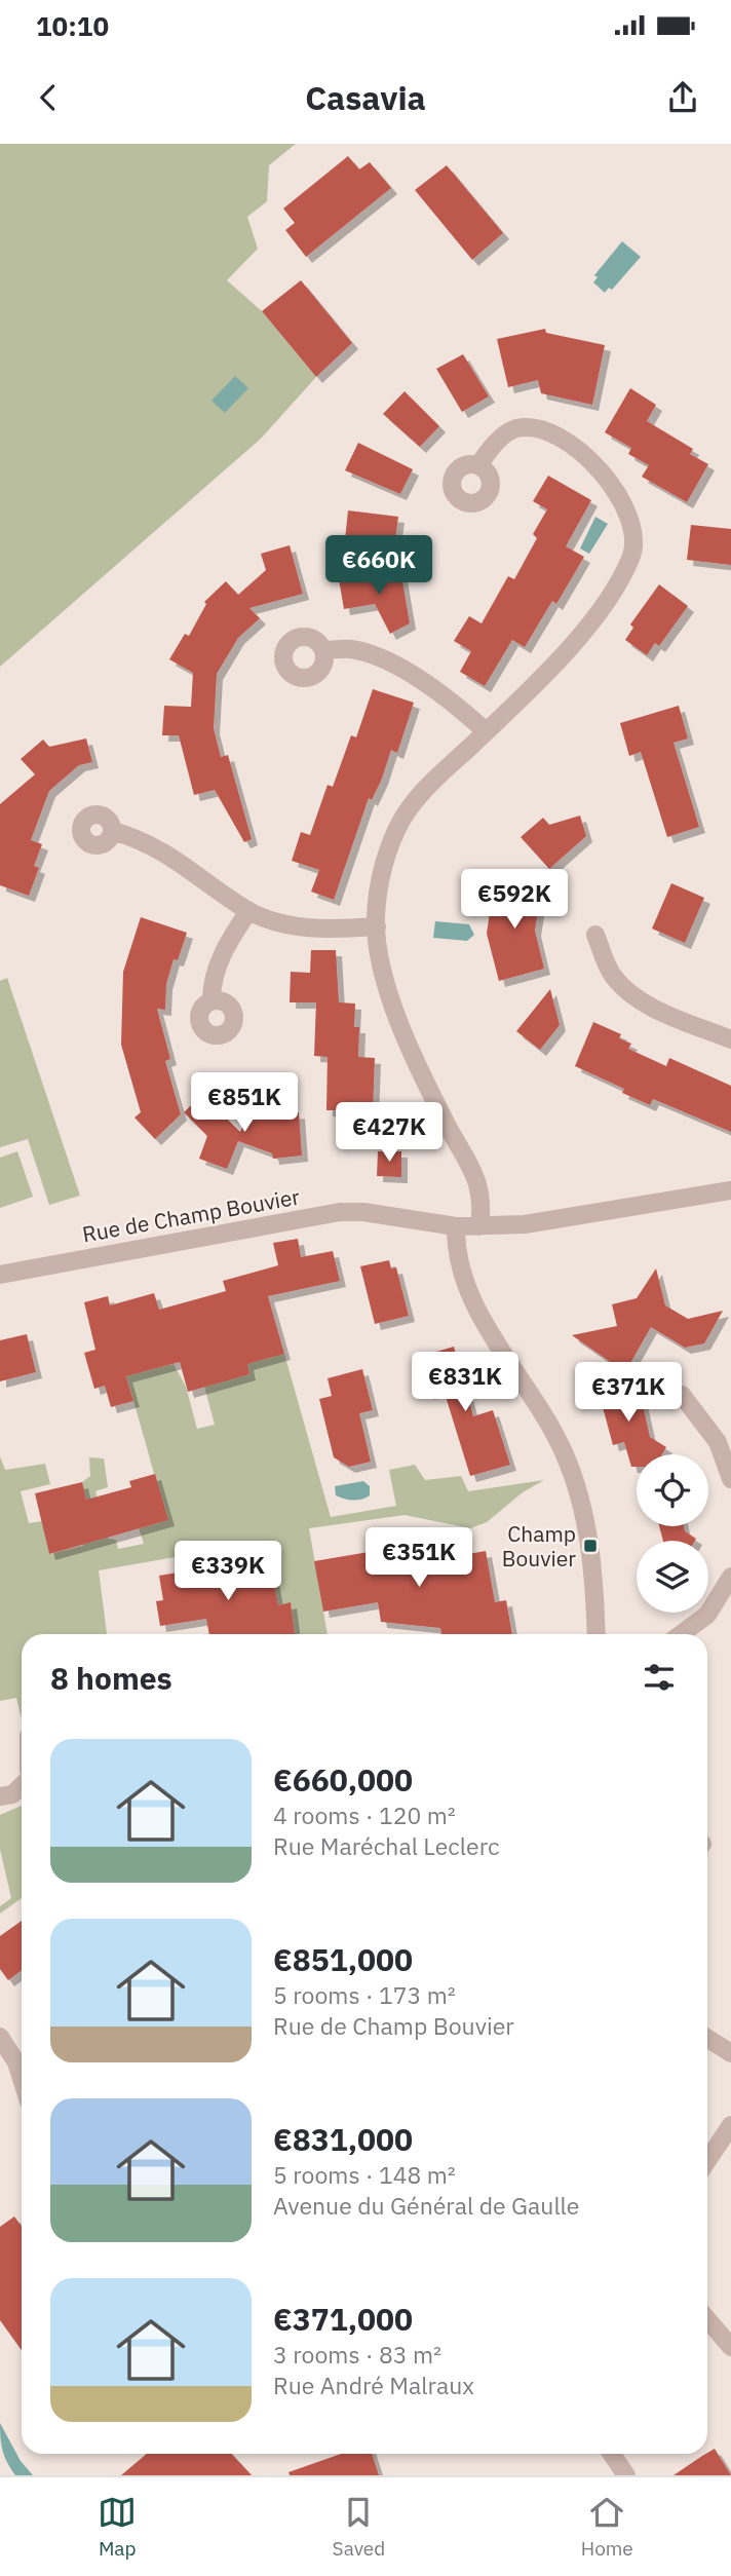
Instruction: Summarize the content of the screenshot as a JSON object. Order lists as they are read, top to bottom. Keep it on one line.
{"streets":{"street":["Rue de Champ Bouvier"]},"places":{"transit":["Champ Bouvier"]},"page":{"status":"10:10","header":"Casavia","price":["€660K","€592K","€851K","€427K","€831K","€371K","€351K","€339K"],"heading":"8 homes","list":[{"name":"€660,000","note":"4 rooms · 120 m² · Rue Maréchal Leclerc"},{"name":"€851,000","note":"5 rooms · 173 m² · Rue de Champ Bouvier"},{"name":"€831,000","note":"5 rooms · 148 m² · Avenue du Général de Gaulle"},{"name":"€371,000","note":"3 rooms · 83 m² · Rue André Malraux"}],"tabs":["Map","Saved","Home"]}}
